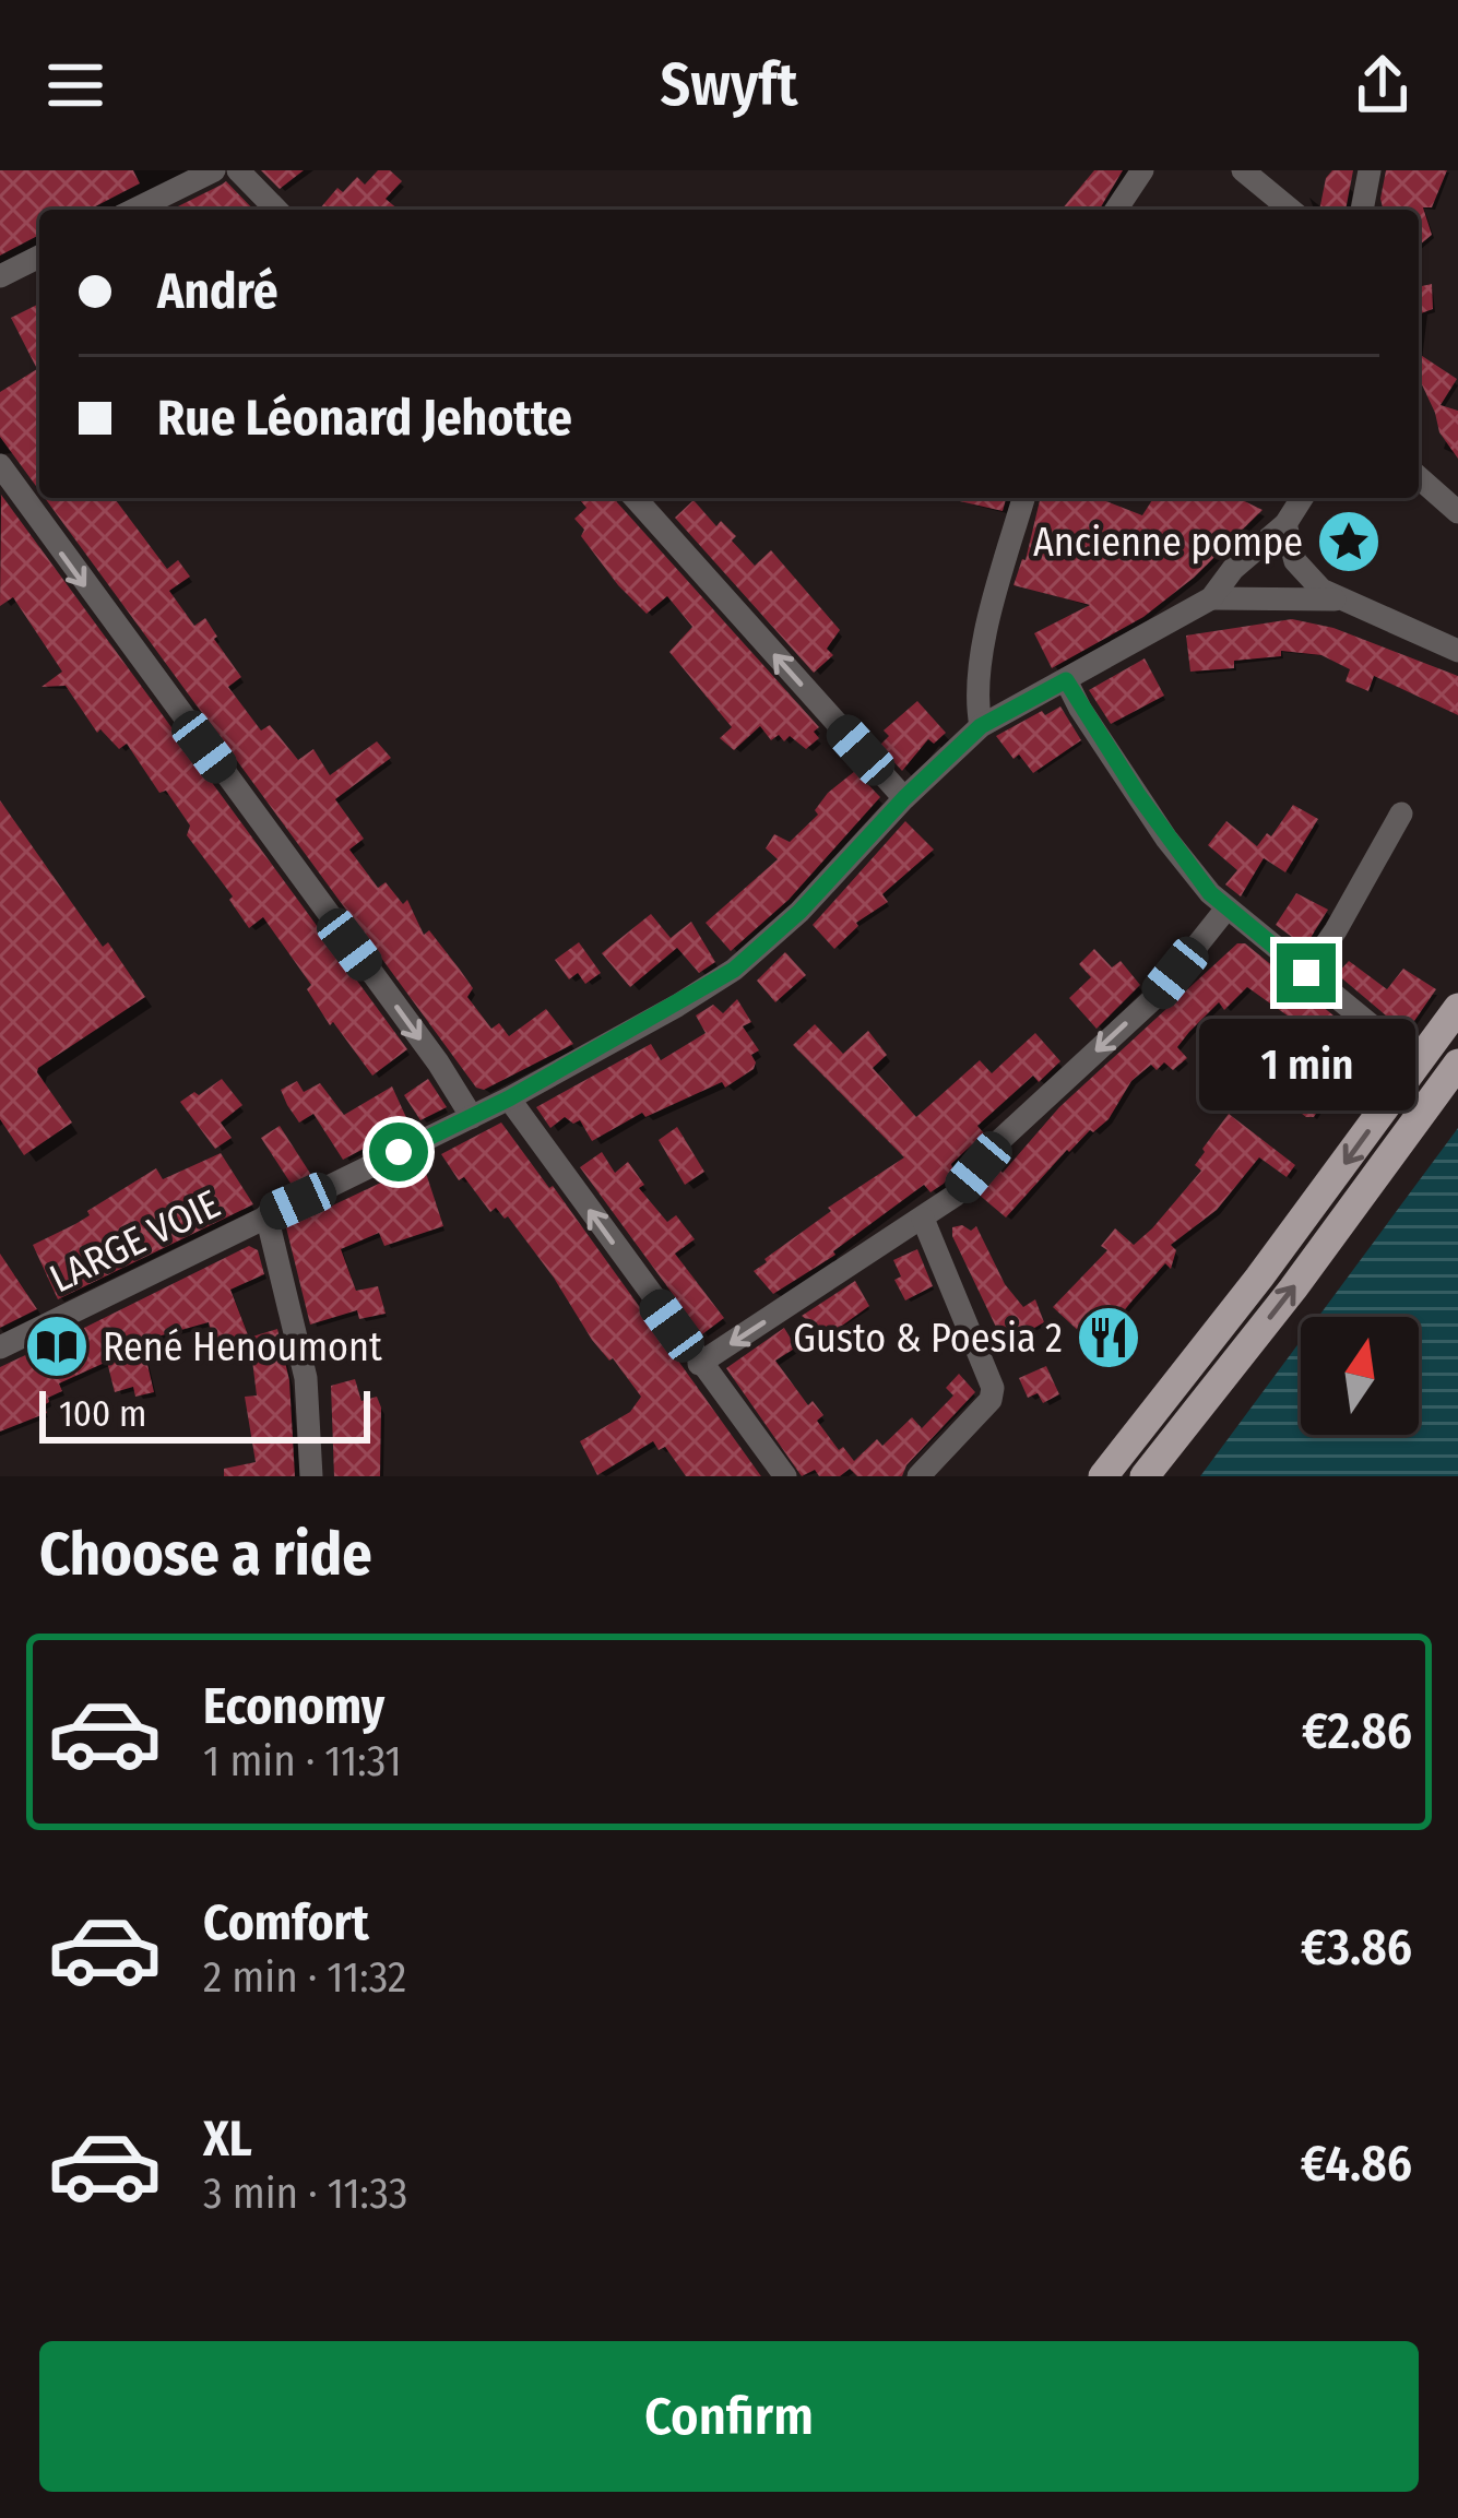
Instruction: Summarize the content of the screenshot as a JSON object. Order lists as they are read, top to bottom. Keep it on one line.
{"streets":{"street":["LARGE VOIE"]},"places":{"place":["Ancienne pompe"],"restaurant":["Gusto & Poesia 2"],"library":["René Henoumont"]},"scale_bar":"100 m","north":"top","page":{"header":"Swyft","banner":["André","Rue Léonard Jehotte"],"bubble":"1 min","scale":"100 m","heading":"Choose a ride","list":[{"name":"Economy","note":"1 min · 11:31","value":"€2.86"},{"name":"Comfort","note":"2 min · 11:32","value":"€3.86"},{"name":"XL","note":"3 min · 11:33","value":"€4.86"}],"buttons":"Confirm"}}
